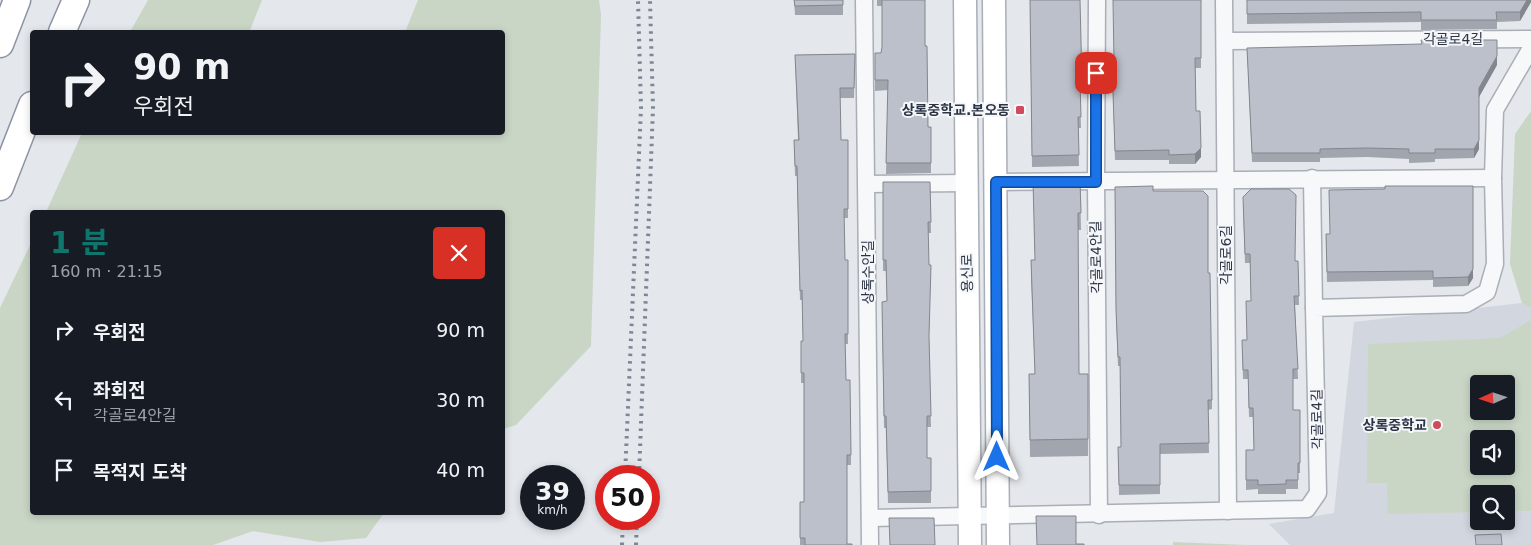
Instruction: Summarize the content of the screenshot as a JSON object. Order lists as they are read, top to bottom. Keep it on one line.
{"streets":{"main road":["용신로"],"street":["각골로4길","각골로6길","각골로4안길","상록수안길"]},"crossings":[["각골로4길","각골로6길"],["각골로4길","각골로4안길"],["각골로4길","상록수안길"],["각골로4길","용신로"]],"places":{"transit":["상록중학교.본오동"],"other":["상록중학교"]},"north":"left","page":{"turn":["90 m","우회전"],"heading":["1 분","160 m · 21:15"],"list":[{"name":"우회전","value":"90 m"},{"name":"좌회전","note":"각골로4안길","value":"30 m"},{"name":"목적지 도착","value":"40 m"}],"speed":"39 km/h","limit":"50"}}
